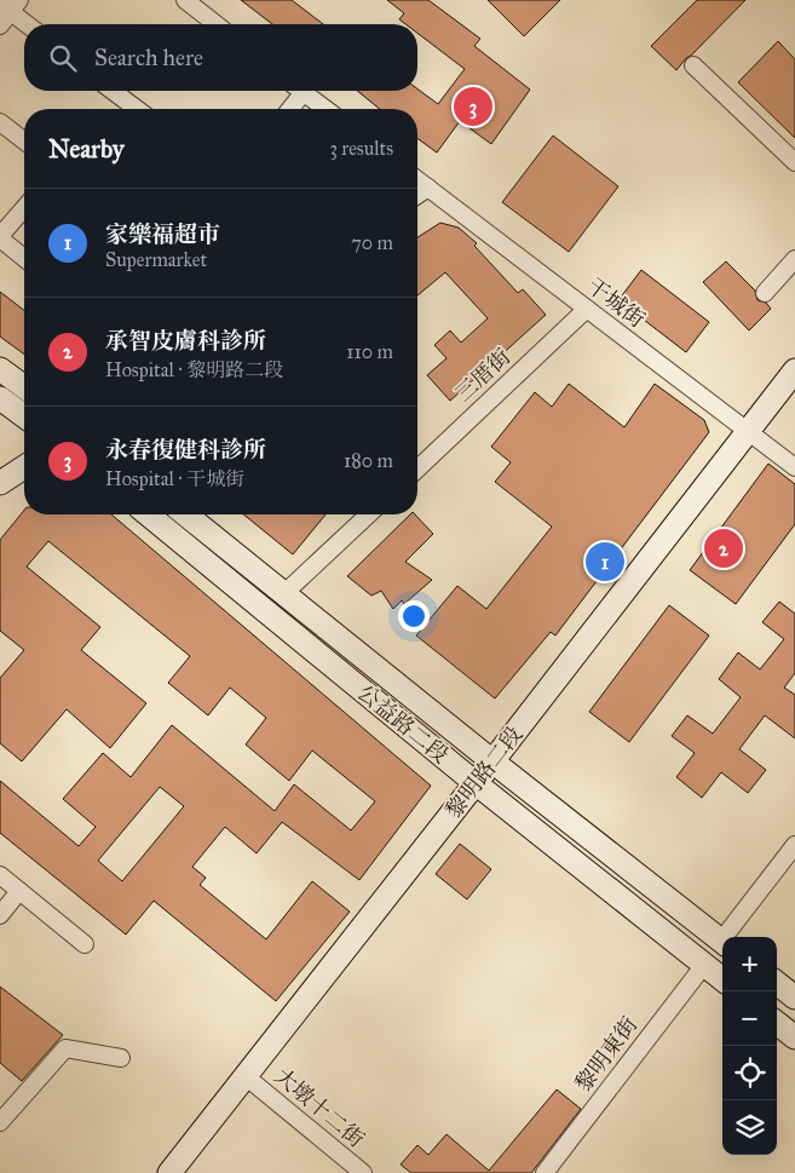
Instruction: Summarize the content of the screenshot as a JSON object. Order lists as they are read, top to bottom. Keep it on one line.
{"streets":{"main road":["公益路二段","黎明路二段"],"street":["干城街","三厝街","黎明東街","大墩十二街"]},"crossings":[["干城街","三厝街"],["干城街","黎明路二段"],["公益路二段","黎明路二段"],["公益路二段","黎明東街"],["黎明路二段","大墩十二街"]],"page":{"search":"Search here","pins":["3","2","1"],"heading":["Nearby","3 results"],"list":[{"mark":"1","name":"家樂福超市","note":"Supermarket","value":"70 m"},{"mark":"2","name":"承智皮膚科診所","note":"Hospital · 黎明路二段","value":"110 m"},{"mark":"3","name":"永春復健科診所","note":"Hospital · 干城街","value":"180 m"}],"map_buttons":["+","−"]}}
